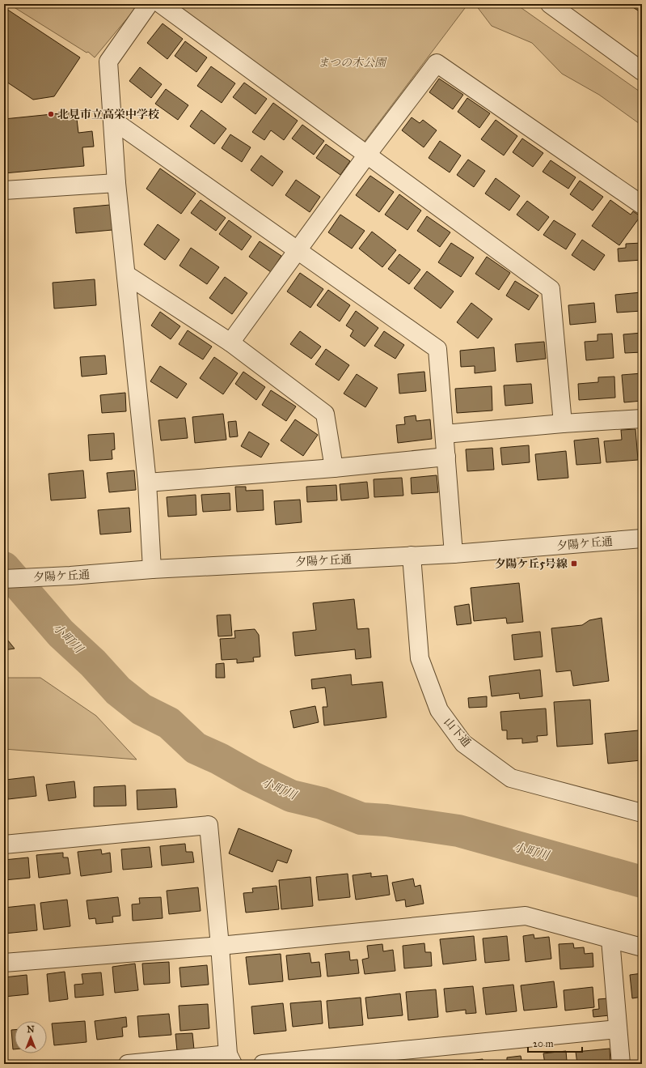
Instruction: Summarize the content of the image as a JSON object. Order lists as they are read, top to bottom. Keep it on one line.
{"streets":{"street":["夕陽ケ丘通","山下通"]},"crossings":[["夕陽ケ丘通","山下通"]],"water":["小町川"],"parks":["まつの木公園"],"places":{"other":["北見市立高栄中学校"],"transit":["夕陽ケ丘5号線"]},"scale_bar":"20 m","north":"top"}
